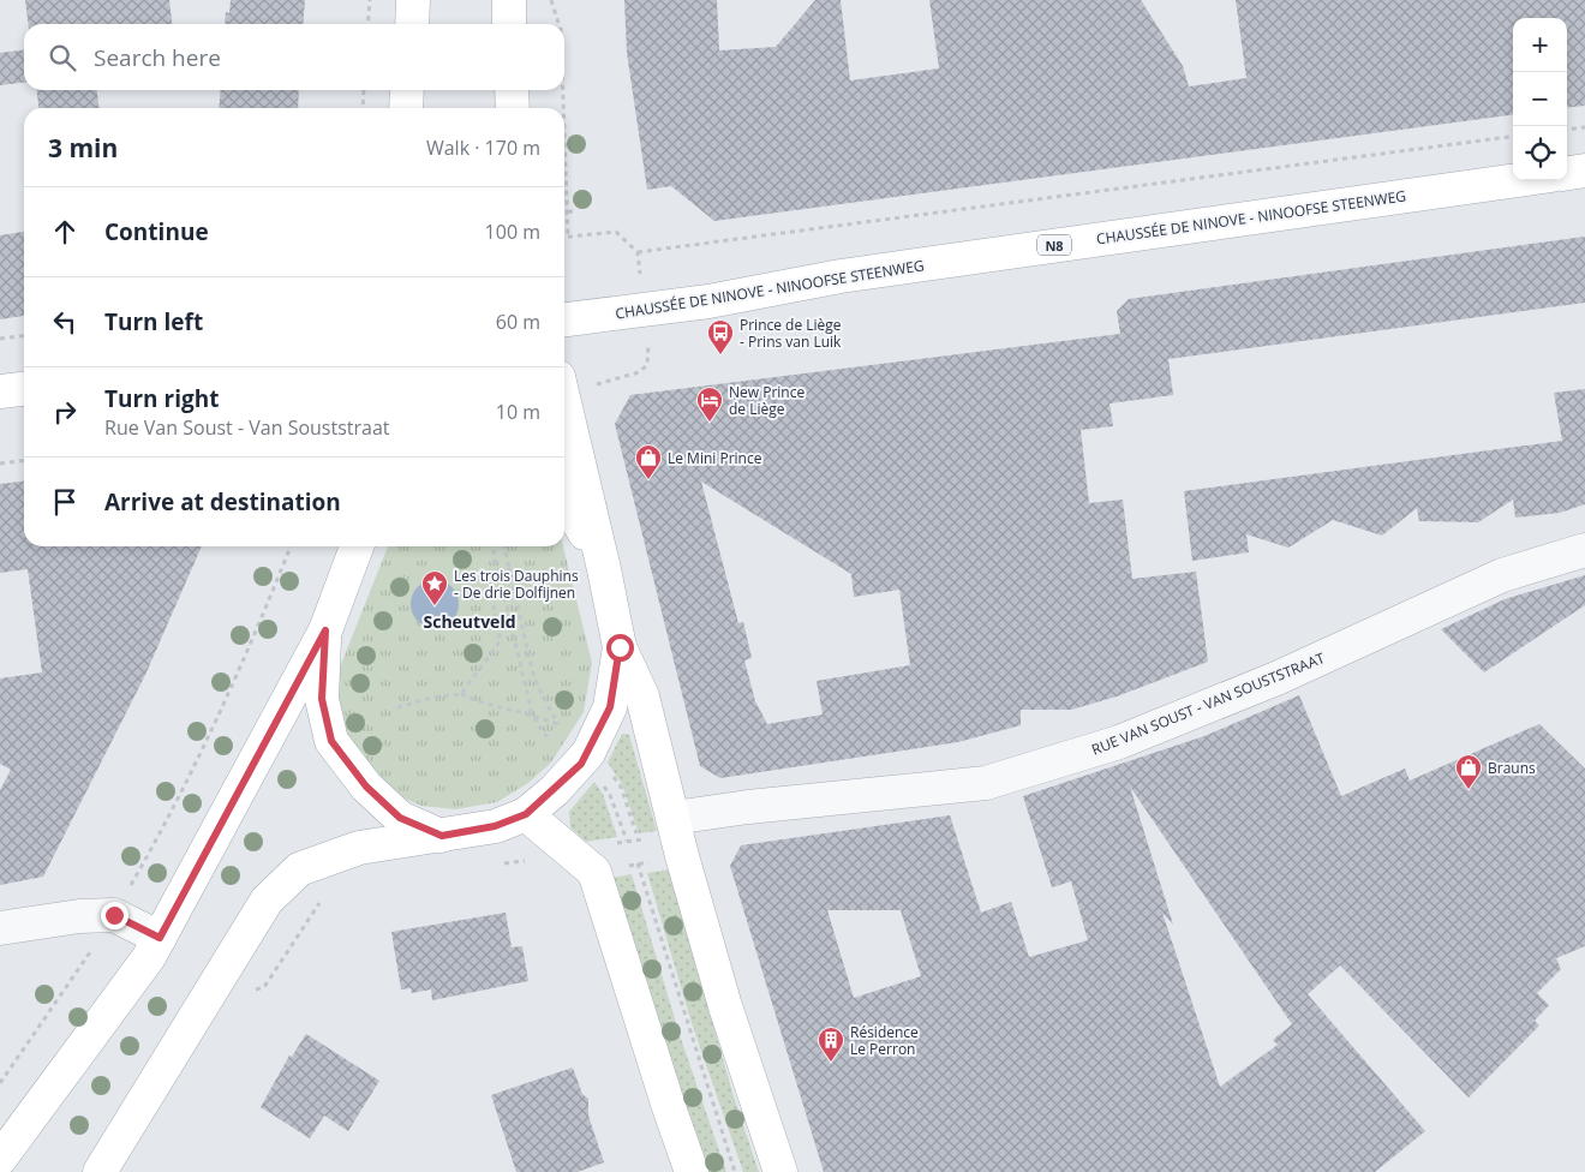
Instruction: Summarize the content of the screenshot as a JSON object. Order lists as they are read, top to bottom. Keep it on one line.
{"streets":{"main road":["CHAUSSÉE DE NINOVE - NINOOFSE STEENWEG","N8"],"street":["RUE VAN SOUST - VAN SOUSTSTRAAT"]},"districts":["Scheutveld"],"places":{"bus stop":["Prince de Liège - Prins van Luik"],"hotel":["New Prince de Liège"],"shop":["Le Mini Prince","Brauns"],"place":["Les trois Dauphins - De drie Dolfijnen"],"building":["Résidence Le Perron"]},"page":{"map_buttons":["+","−"],"search":"Search here","heading":["3 min","Walk · 170 m"],"list":[["Continue","100 m"],["Turn left","60 m"],["Turn right","Rue Van Soust - Van Souststraat","10 m"],"Arrive at destination"]}}
